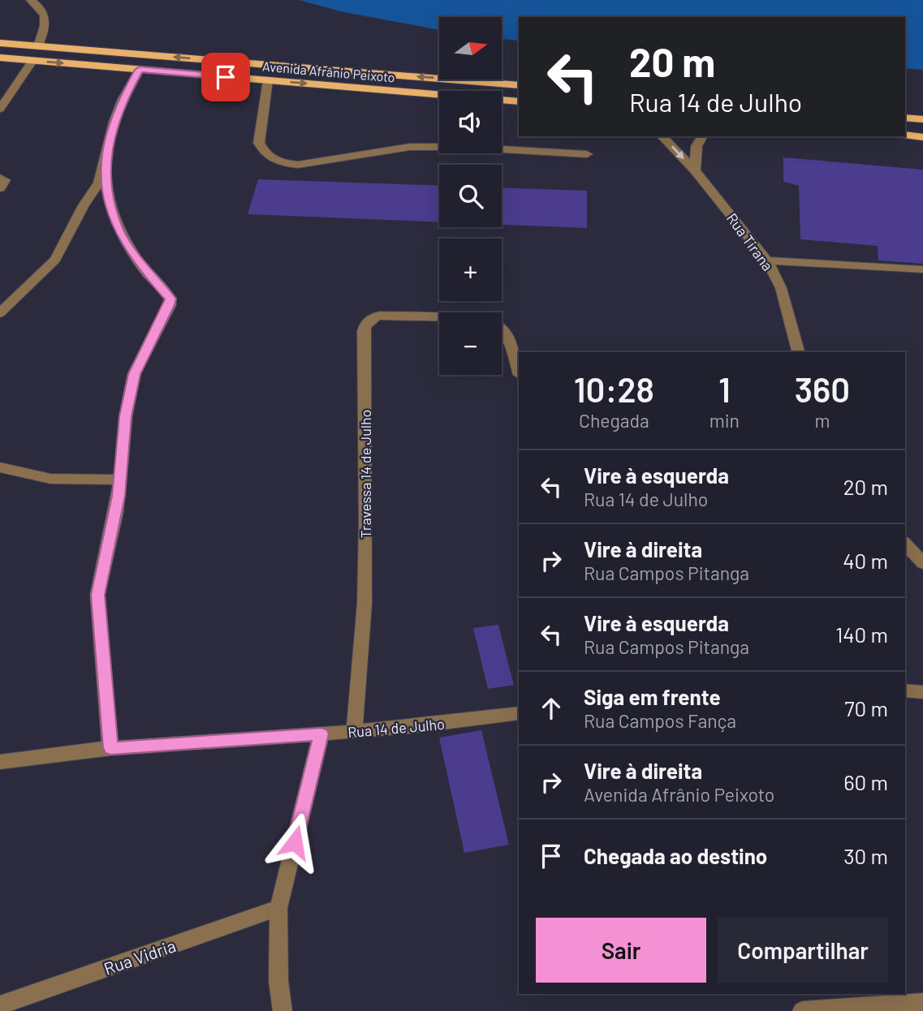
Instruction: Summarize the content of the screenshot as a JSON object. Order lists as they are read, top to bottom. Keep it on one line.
{"streets":{"main road":["Avenida Afrânio Peixoto"],"street":["Rua Tirana","Travessa 14 de Julho","Rua 14 de Julho","Rua Vidria"]},"crossings":[["Travessa 14 de Julho","Rua 14 de Julho"]],"north":"right","page":{"map_buttons":["+","−"],"turn":["20 m","Rua 14 de Julho"],"eta":["10:28","Chegada","1","min","360","m"],"list":[{"name":"Vire à esquerda","note":"Rua 14 de Julho","value":"20 m"},{"name":"Vire à direita","note":"Rua Campos Pitanga","value":"40 m"},{"name":"Vire à esquerda","note":"Rua Campos Pitanga","value":"140 m"},{"name":"Siga em frente","note":"Rua Campos Fança","value":"70 m"},{"name":"Vire à direita","note":"Avenida Afrânio Peixoto","value":"60 m"},{"name":"Chegada ao destino","value":"30 m"}],"buttons":["Sair","Compartilhar"]}}
